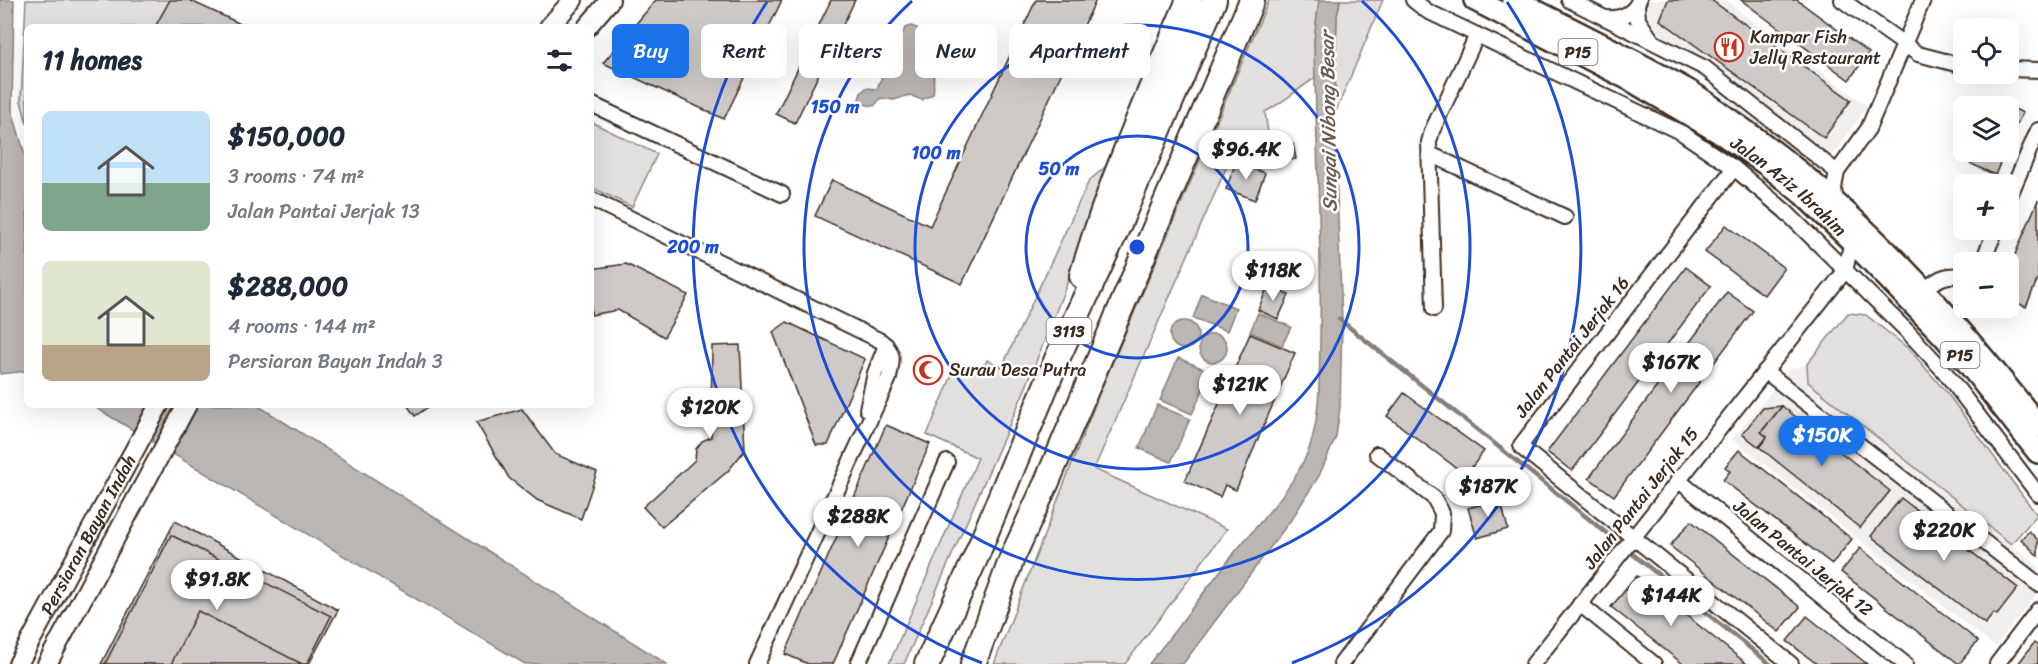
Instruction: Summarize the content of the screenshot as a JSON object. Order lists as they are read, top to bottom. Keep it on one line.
{"streets":{"highway":["3113"],"main road":["P15","Jalan Aziz Ibrahim"],"street":["Jalan Pantai Jerjak 16","Jalan Pantai Jerjak 15","Persiaran Bayan Indah","Jalan Pantai Jerjak 12"]},"crossings":[["Jalan Aziz Ibrahim","Jalan Pantai Jerjak 15"],["Jalan Pantai Jerjak 16","Jalan Pantai Jerjak 15"],["Jalan Pantai Jerjak 15","Jalan Pantai Jerjak 12"]],"water":["Sungai Nibong Besar"],"places":{"restaurant":["Kampar Fish Jelly Restaurant"],"mosque":["Surau Desa Putra"]},"page":{"map_buttons":["+","−"],"chip":["Buy","Rent","Filters","New","Apartment"],"heading":"11 homes","list":[{"name":"$150,000","note":"3 rooms · 74 m² · Jalan Pantai Jerjak 13"},{"name":"$288,000","note":"4 rooms · 144 m² · Persiaran Bayan Indah 3"}],"price":["$96.4K","$118K","$167K","$121K","$120K","$150K","$187K","$288K","$220K","$91.8K","$144K"]},"rings":["150 m","100 m","50 m","200 m"]}
